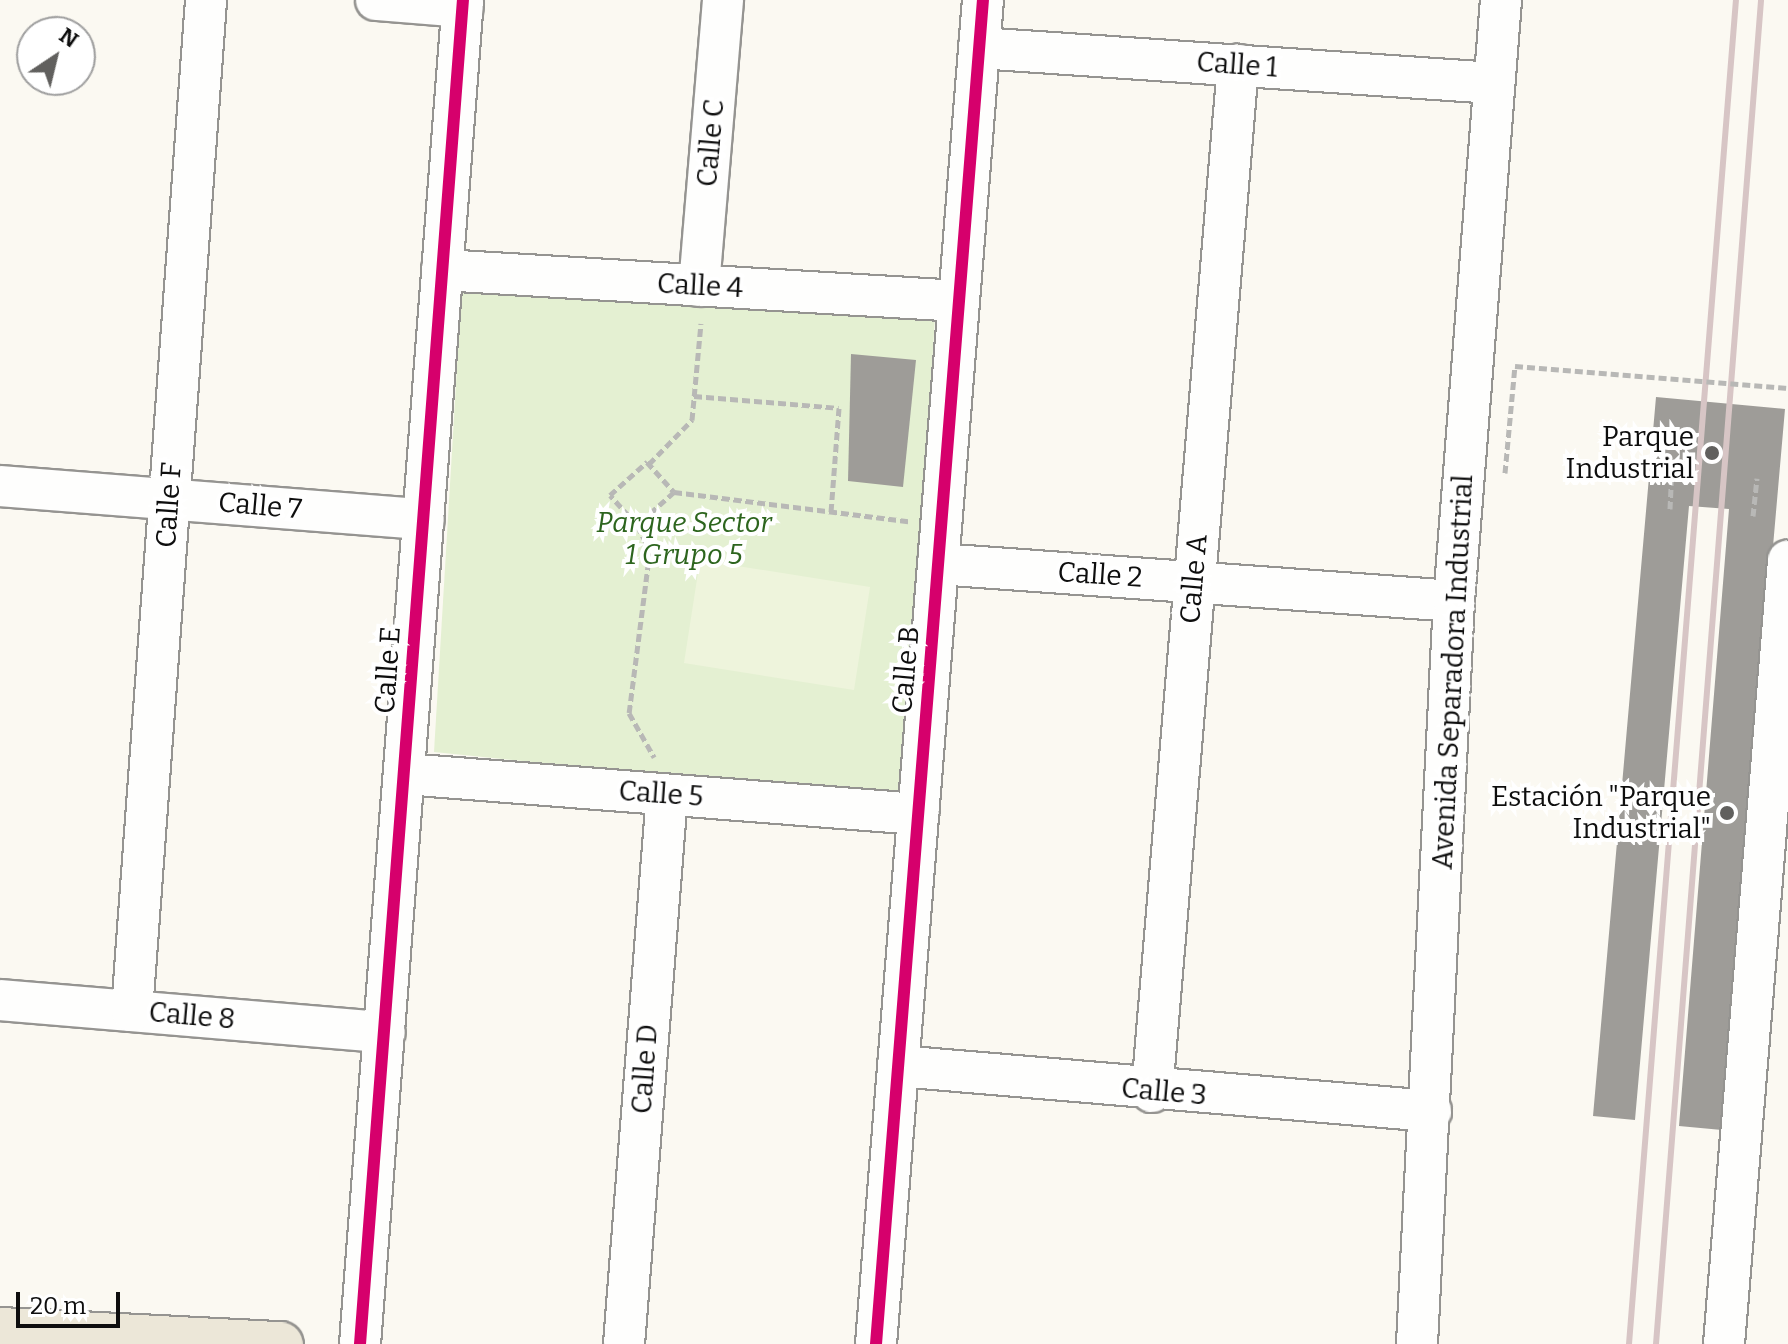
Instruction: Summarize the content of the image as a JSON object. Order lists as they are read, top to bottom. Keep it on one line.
{"streets":{"street":["Calle 1","Calle C","Calle 4","Calle F","Calle 7","Calle 2","Calle A","Calle E","Calle B","Avenida Separadora Industrial","Calle 5","Calle 8","Calle D","Calle 3"]},"crossings":[["Calle 1","Calle A"],["Calle 1","Calle B"],["Calle 1","Avenida Separadora Industrial"],["Calle C","Calle 4"],["Calle 4","Calle E"],["Calle 4","Calle B"],["Calle F","Calle 7"],["Calle F","Calle 8"],["Calle 7","Calle E"],["Calle 2","Calle A"],["Calle 2","Calle B"],["Calle 2","Avenida Separadora Industrial"],["Calle A","Calle 3"],["Calle E","Calle 5"],["Calle E","Calle 8"],["Calle B","Calle 5"],["Calle B","Calle 3"],["Avenida Separadora Industrial","Calle 3"],["Calle 5","Calle D"]],"parks":["Parque Sector 1 Grupo 5"],"places":["Parque Industrial","Estación \"Parque Industrial\""],"scale_bar":"20 m","north":"top right"}
